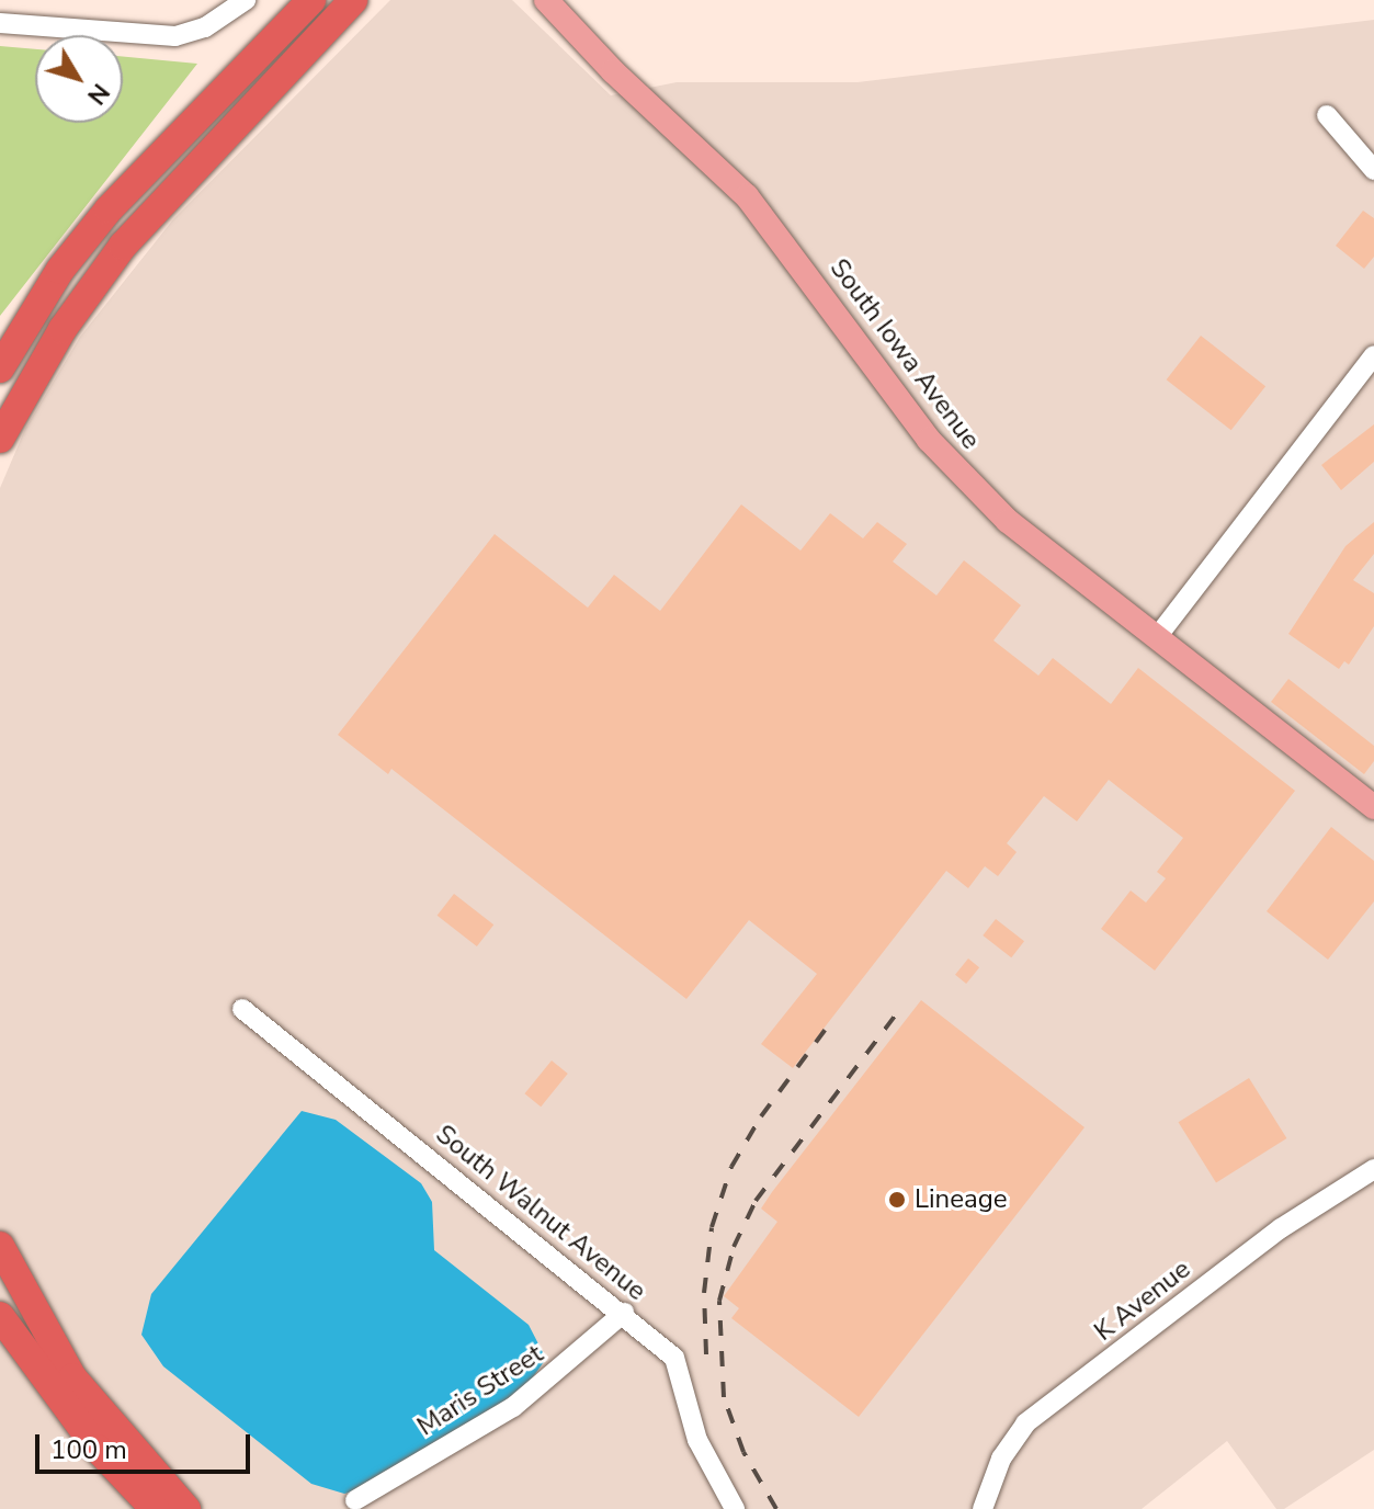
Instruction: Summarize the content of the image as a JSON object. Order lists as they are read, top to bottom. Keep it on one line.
{"streets":{"main road":["South Iowa Avenue"],"street":["South Walnut Avenue","K Avenue","Maris Street"]},"crossings":[["South Walnut Avenue","Maris Street"]],"places":["Lineage"],"scale_bar":"100 m","north":"bottom right"}
